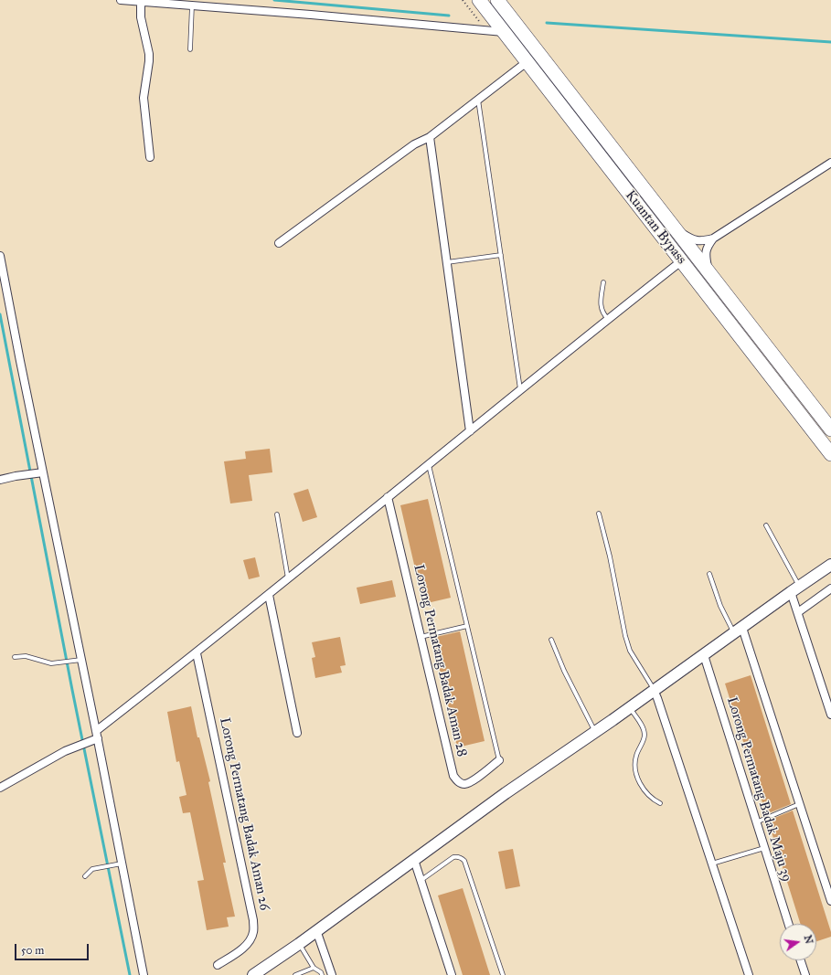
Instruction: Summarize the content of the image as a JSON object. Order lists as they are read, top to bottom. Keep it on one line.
{"streets":{"highway":["Kuantan Bypass"],"street":["Lorong Permatang Badak Aman 28","Lorong Permatang Badak Maju 39","Lorong Permatang Badak Aman 26"]},"scale_bar":"50 m","north":"right"}
